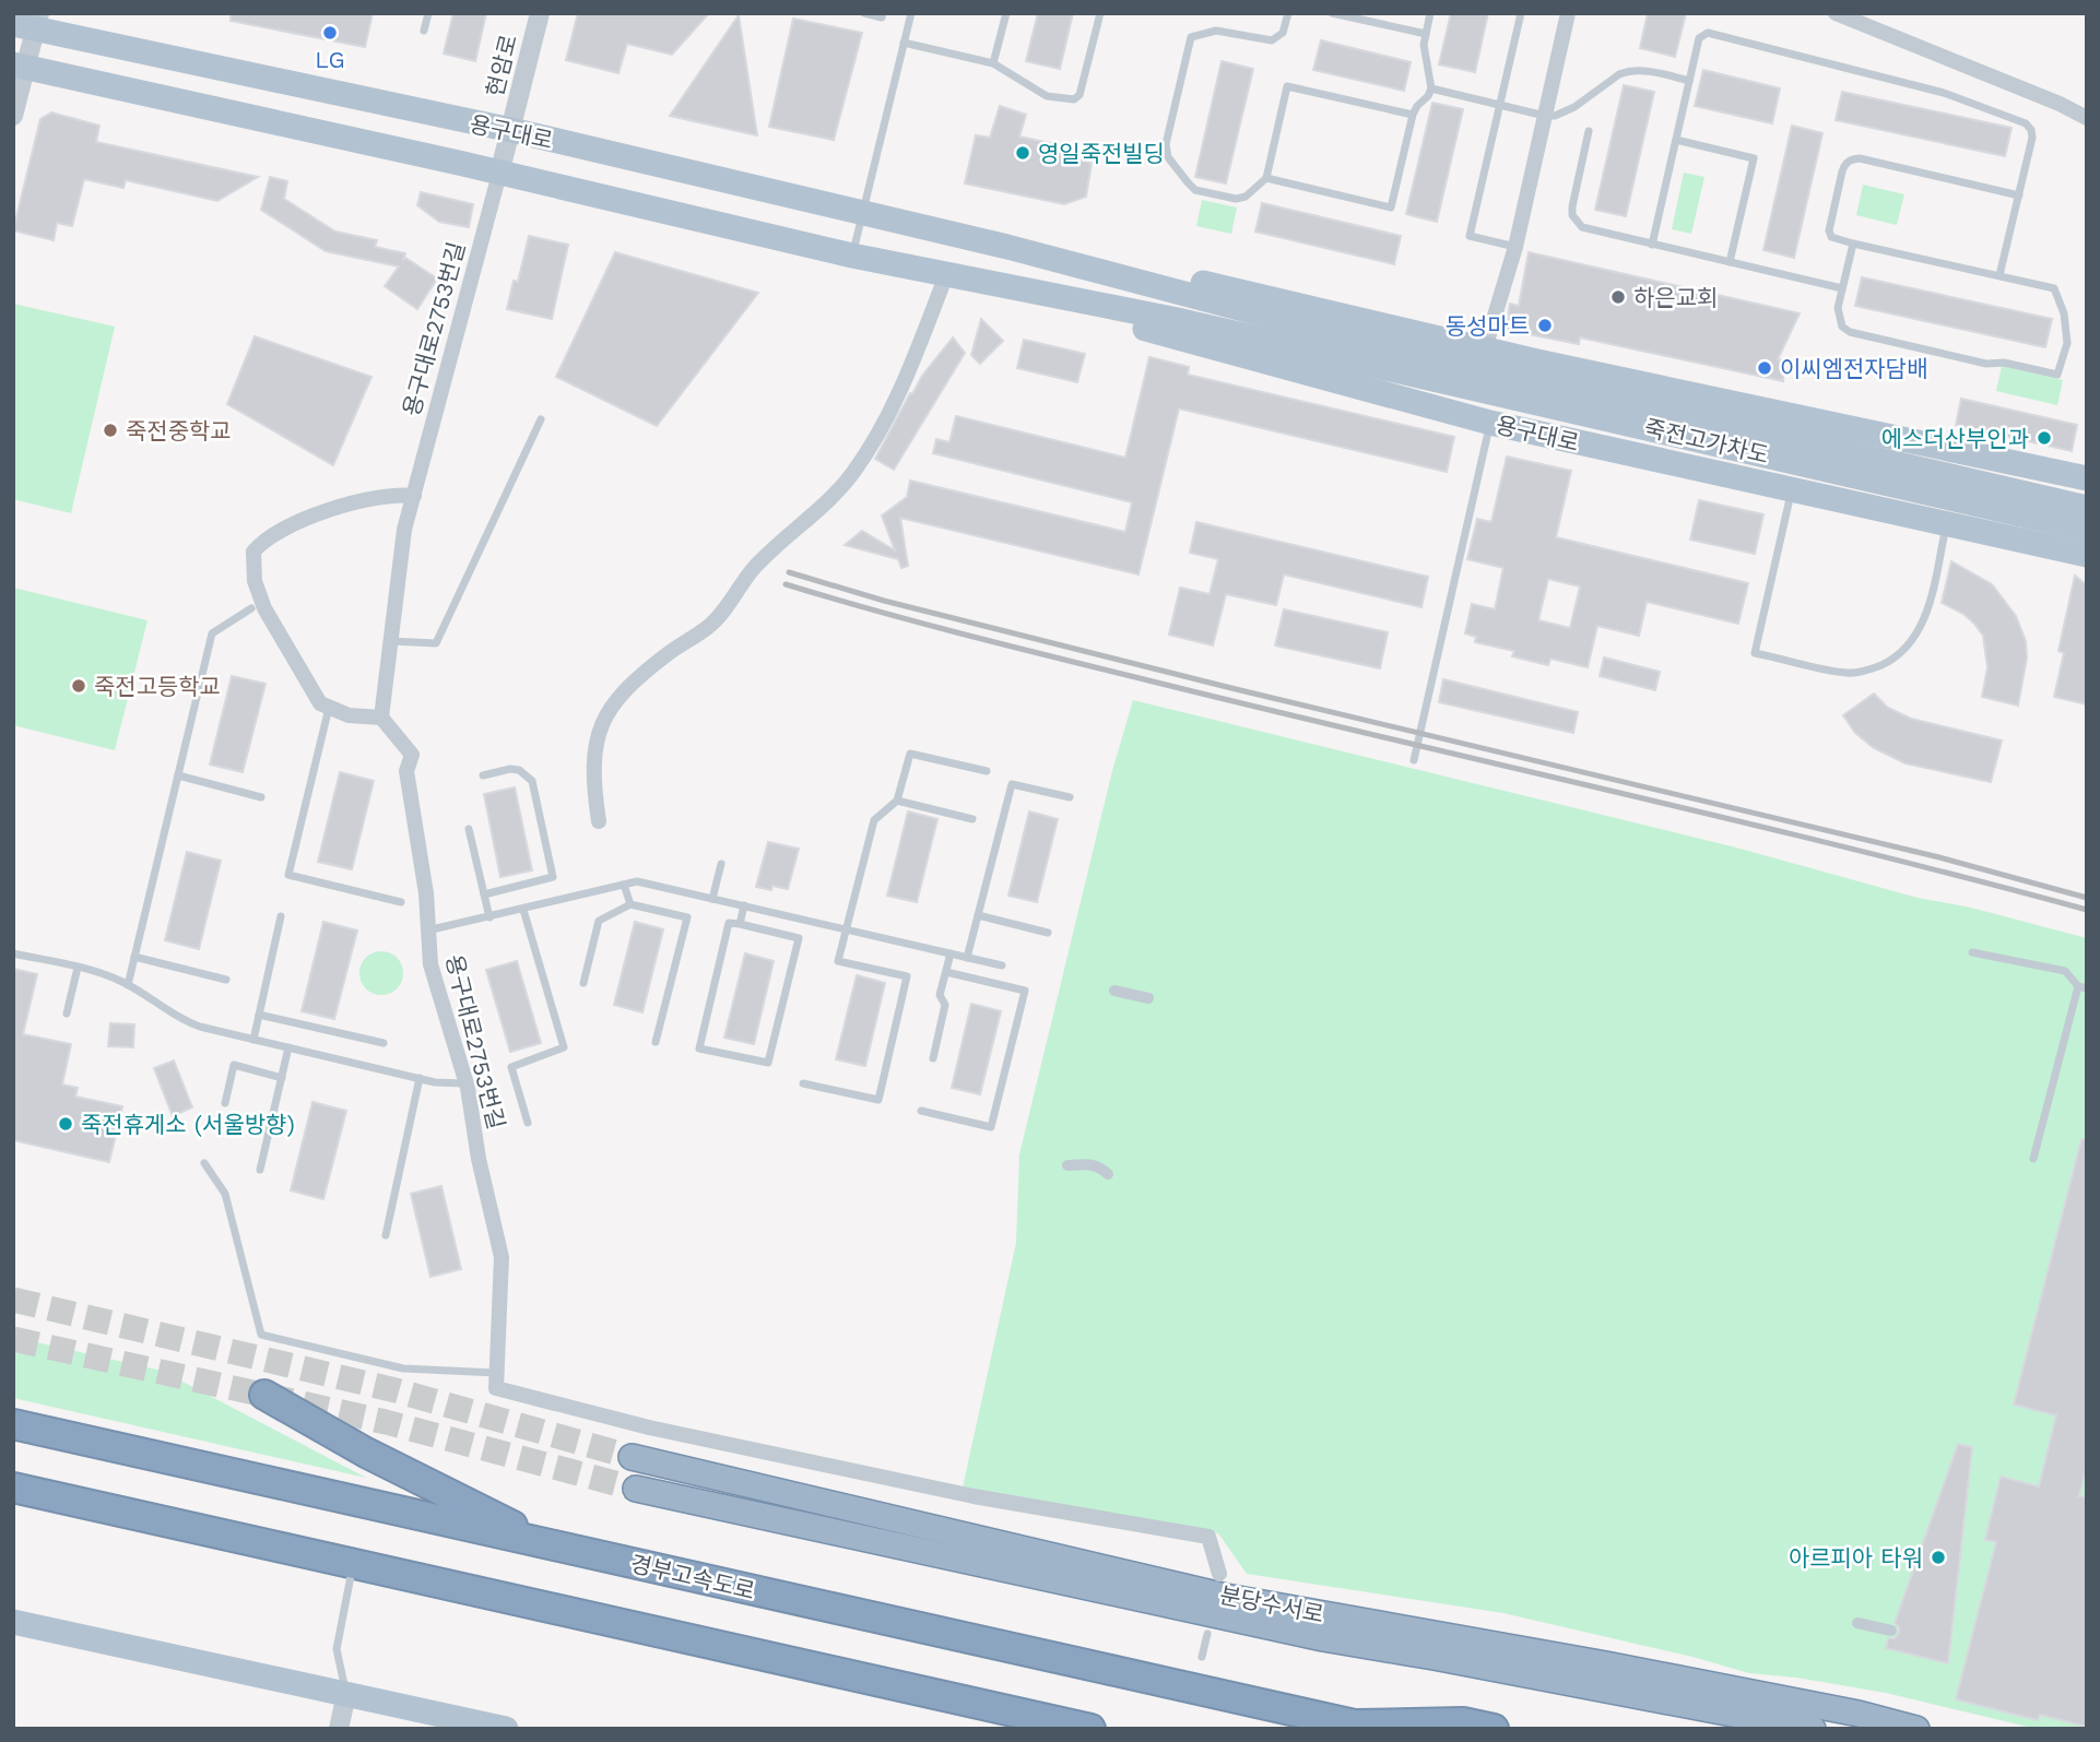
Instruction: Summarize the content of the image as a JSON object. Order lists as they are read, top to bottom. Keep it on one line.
{"streets":{"highway":["경부고속도로","분당수서로"],"main road":["용구대로","죽전고가차도"],"street":["현암로","용구대로2753번길"]},"crossings":[["현암로","용구대로"],["현암로","용구대로2753번길"],["용구대로","용구대로2753번길"],["용구대로","죽전고가차도"]],"places":["LG","영일죽전빌딩","하은교회","동성마트","이씨엠전자담배","죽전중학교","에스더산부인과","죽전고등학교","죽전휴게소 (서울방향)","아르피아 타워"]}
